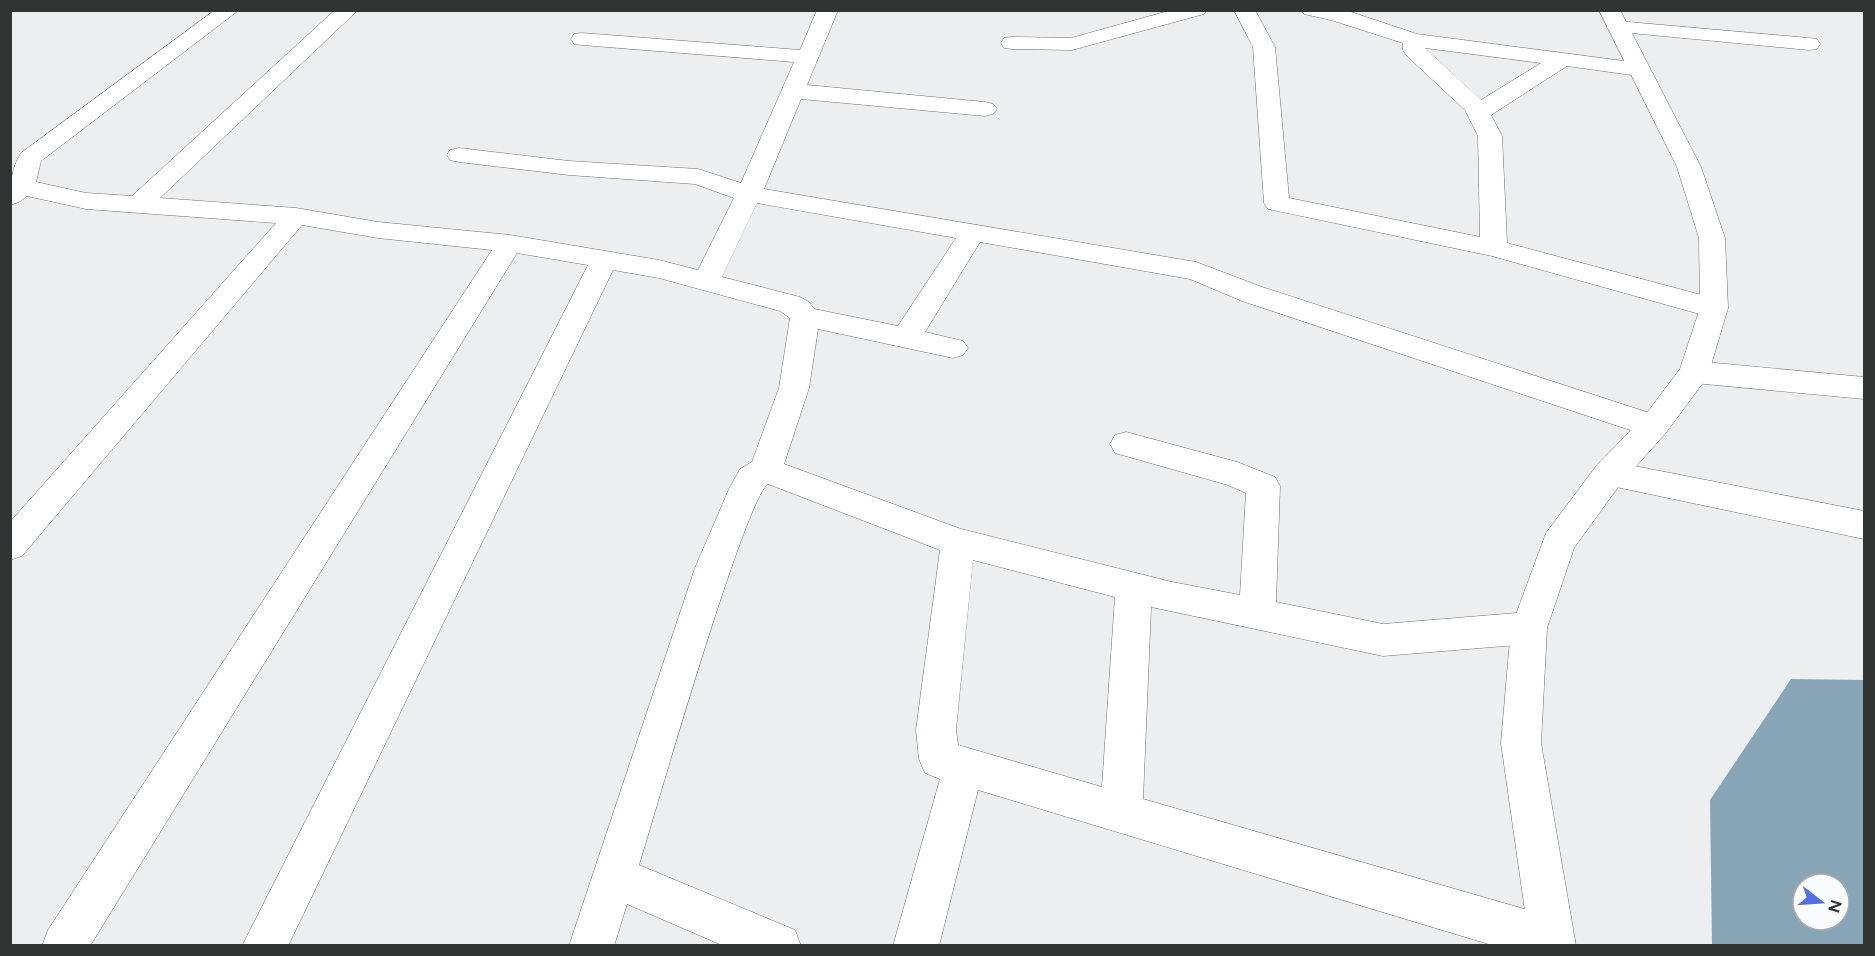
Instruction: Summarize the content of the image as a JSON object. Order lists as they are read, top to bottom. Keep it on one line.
{"north":"right"}
